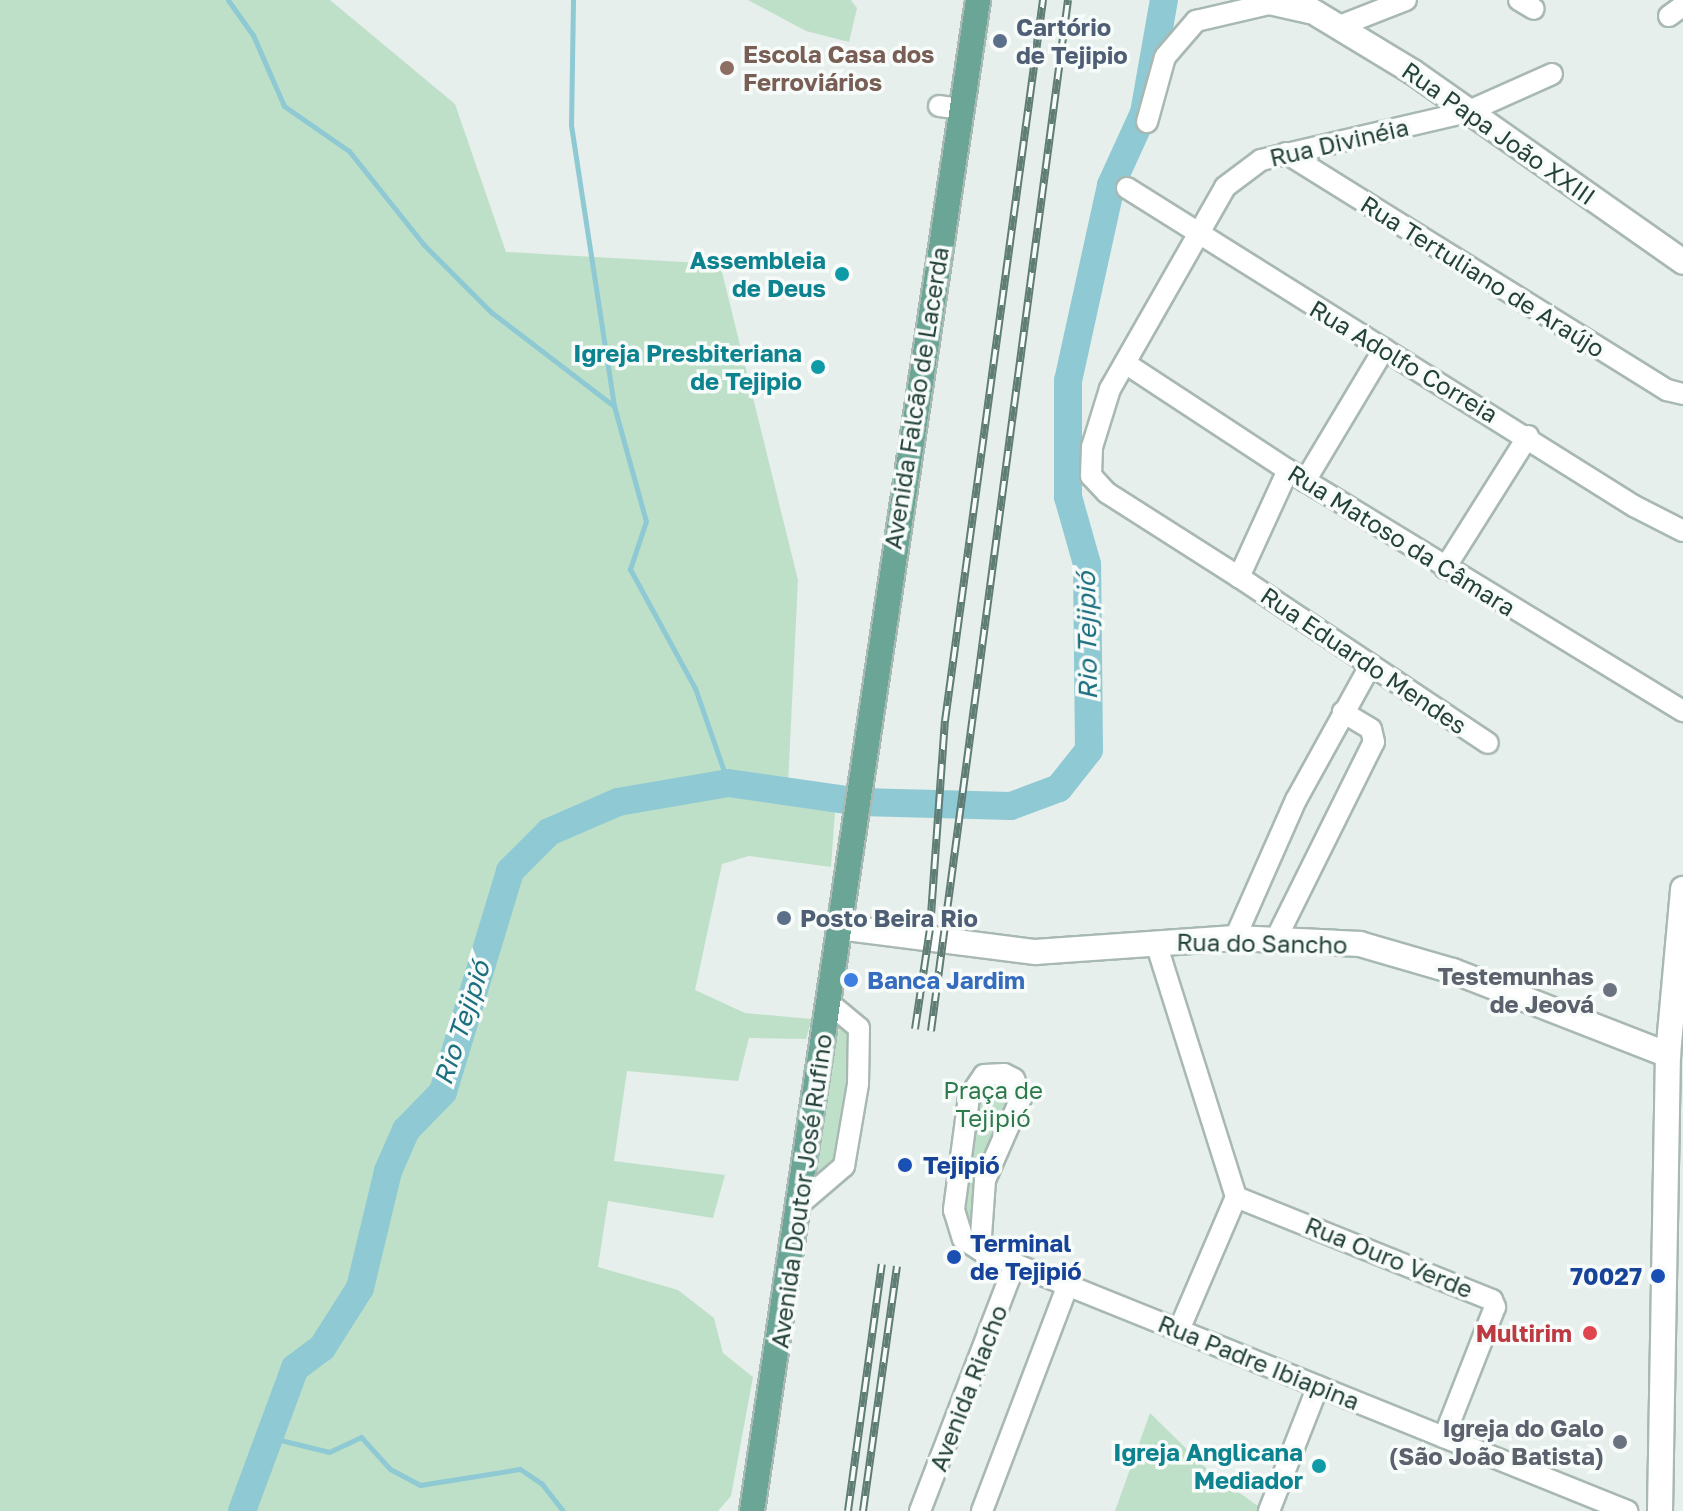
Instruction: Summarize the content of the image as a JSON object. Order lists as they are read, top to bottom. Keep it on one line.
{"streets":{"main road":["Avenida Falcão de Lacerda","Avenida Doutor José Rufino"],"street":["Rua Papa João XXIII","Rua Divinéia","Rua Tertuliano de Araújo","Rua Adolfo Correia","Rua Matoso da Câmara","Rua Eduardo Mendes","Rua do Sancho","Rua Ouro Verde","Rua Padre Ibiapina","Avenida Riacho"]},"crossings":[["Rua Papa João XXIII","Rua Divinéia"],["Rua Divinéia","Rua Tertuliano de Araújo"],["Rua Divinéia","Rua Adolfo Correia"],["Rua Divinéia","Rua Matoso da Câmara"],["Rua Divinéia","Rua Eduardo Mendes"],["Rua Adolfo Correia","Rua Eduardo Mendes"],["Avenida Falcão de Lacerda","Avenida Doutor José Rufino"],["Rua Matoso da Câmara","Rua Eduardo Mendes"],["Rua do Sancho","Avenida Doutor José Rufino"],["Rua Ouro Verde","Rua Padre Ibiapina"],["Rua Padre Ibiapina","Avenida Riacho"]],"water":["Rio Tejipió"],"parks":["Praça de Tejipió"],"places":["Cartório de Tejipio","Escola Casa dos Ferroviários","Assembleia de Deus","Igreja Presbiteriana de Tejipio","Posto Beira Rio","Banca Jardim","Testemunhas de Jeová","Tejipió","Terminal de Tejipió","70027","Multirim","Igreja do Galo (São João Batista)","Igreja Anglicana Mediador"]}
